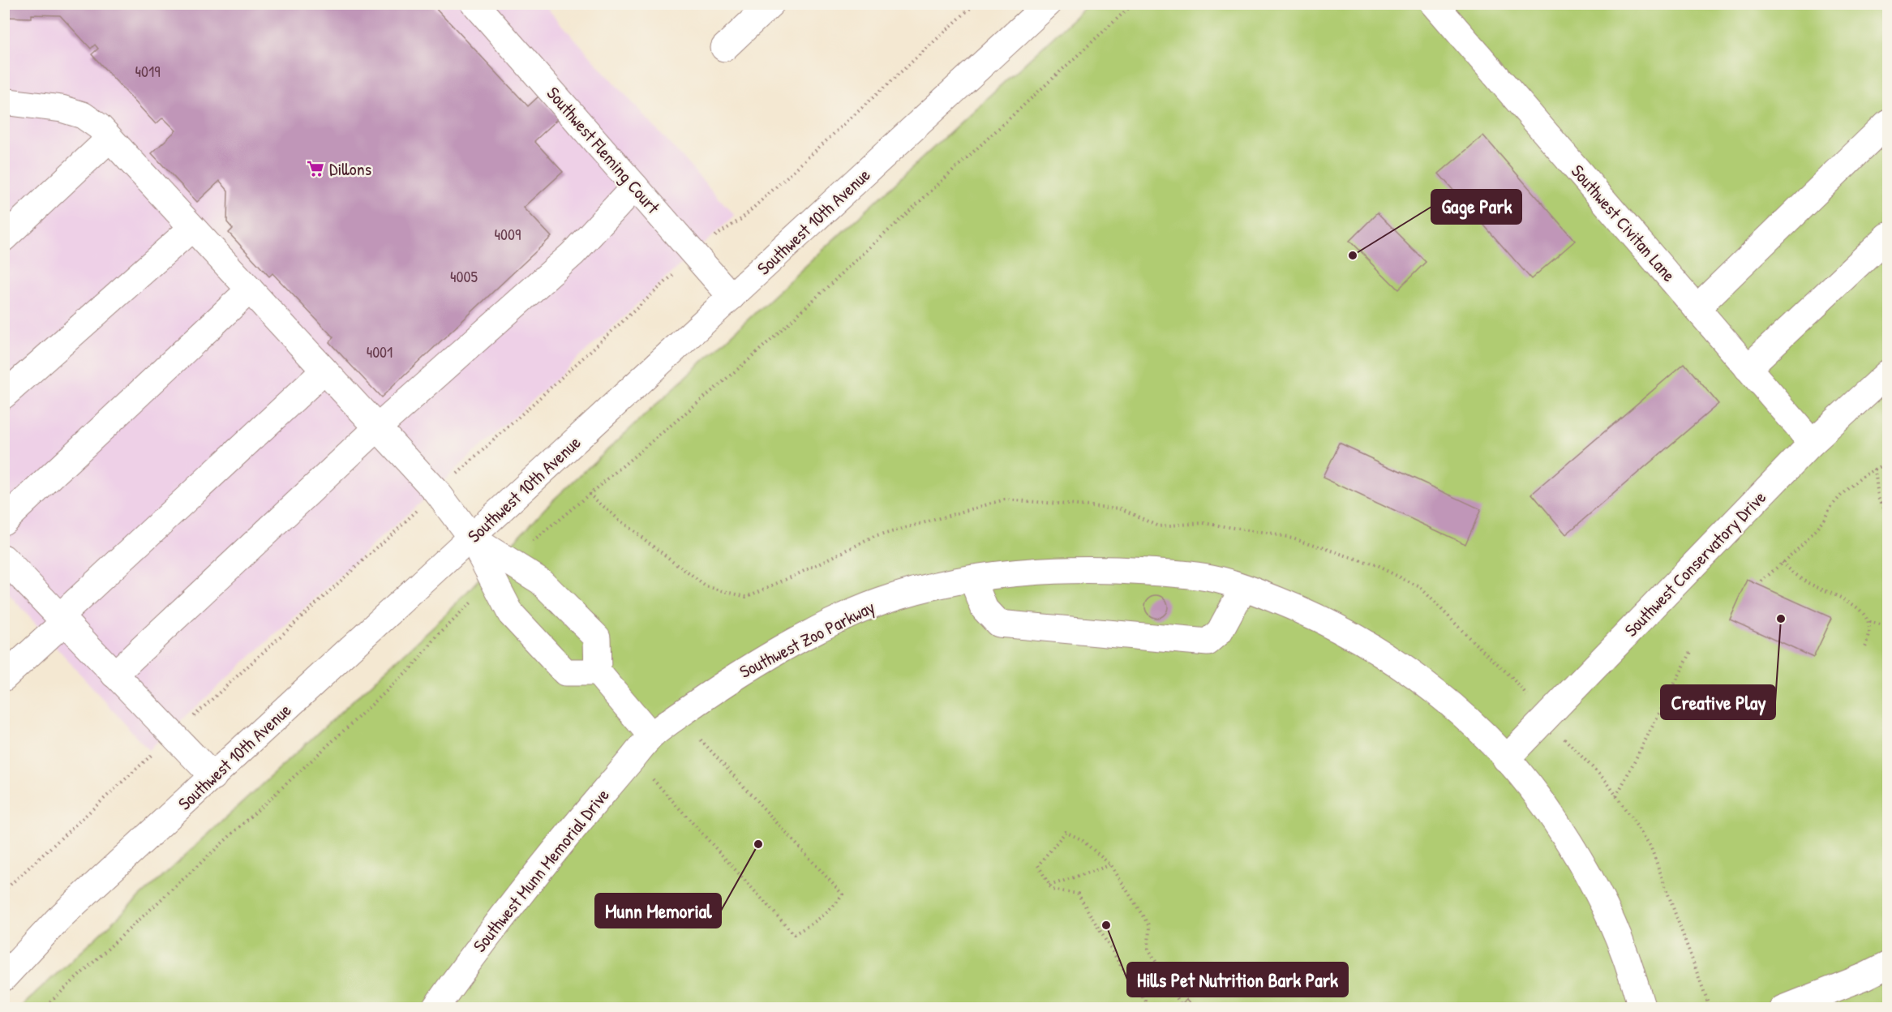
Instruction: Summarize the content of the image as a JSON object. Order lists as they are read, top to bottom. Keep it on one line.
{"streets":{"main road":["Southwest Fleming Court","Southwest 10th Avenue","Southwest Civitan Lane","Southwest Conservatory Drive","Southwest Zoo Parkway","Southwest Munn Memorial Drive"]},"crossings":[["Southwest Fleming Court","Southwest 10th Avenue"],["Southwest Civitan Lane","Southwest Conservatory Drive"],["Southwest Conservatory Drive","Southwest Zoo Parkway"],["Southwest Zoo Parkway","Southwest Munn Memorial Drive"]],"places":{"supermarket":["Dillons"],"other":["Gage Park","Creative Play","Munn Memorial","Hills Pet Nutrition Bark Park"]},"house_numbers":["4019","4009","4005","4001"]}
